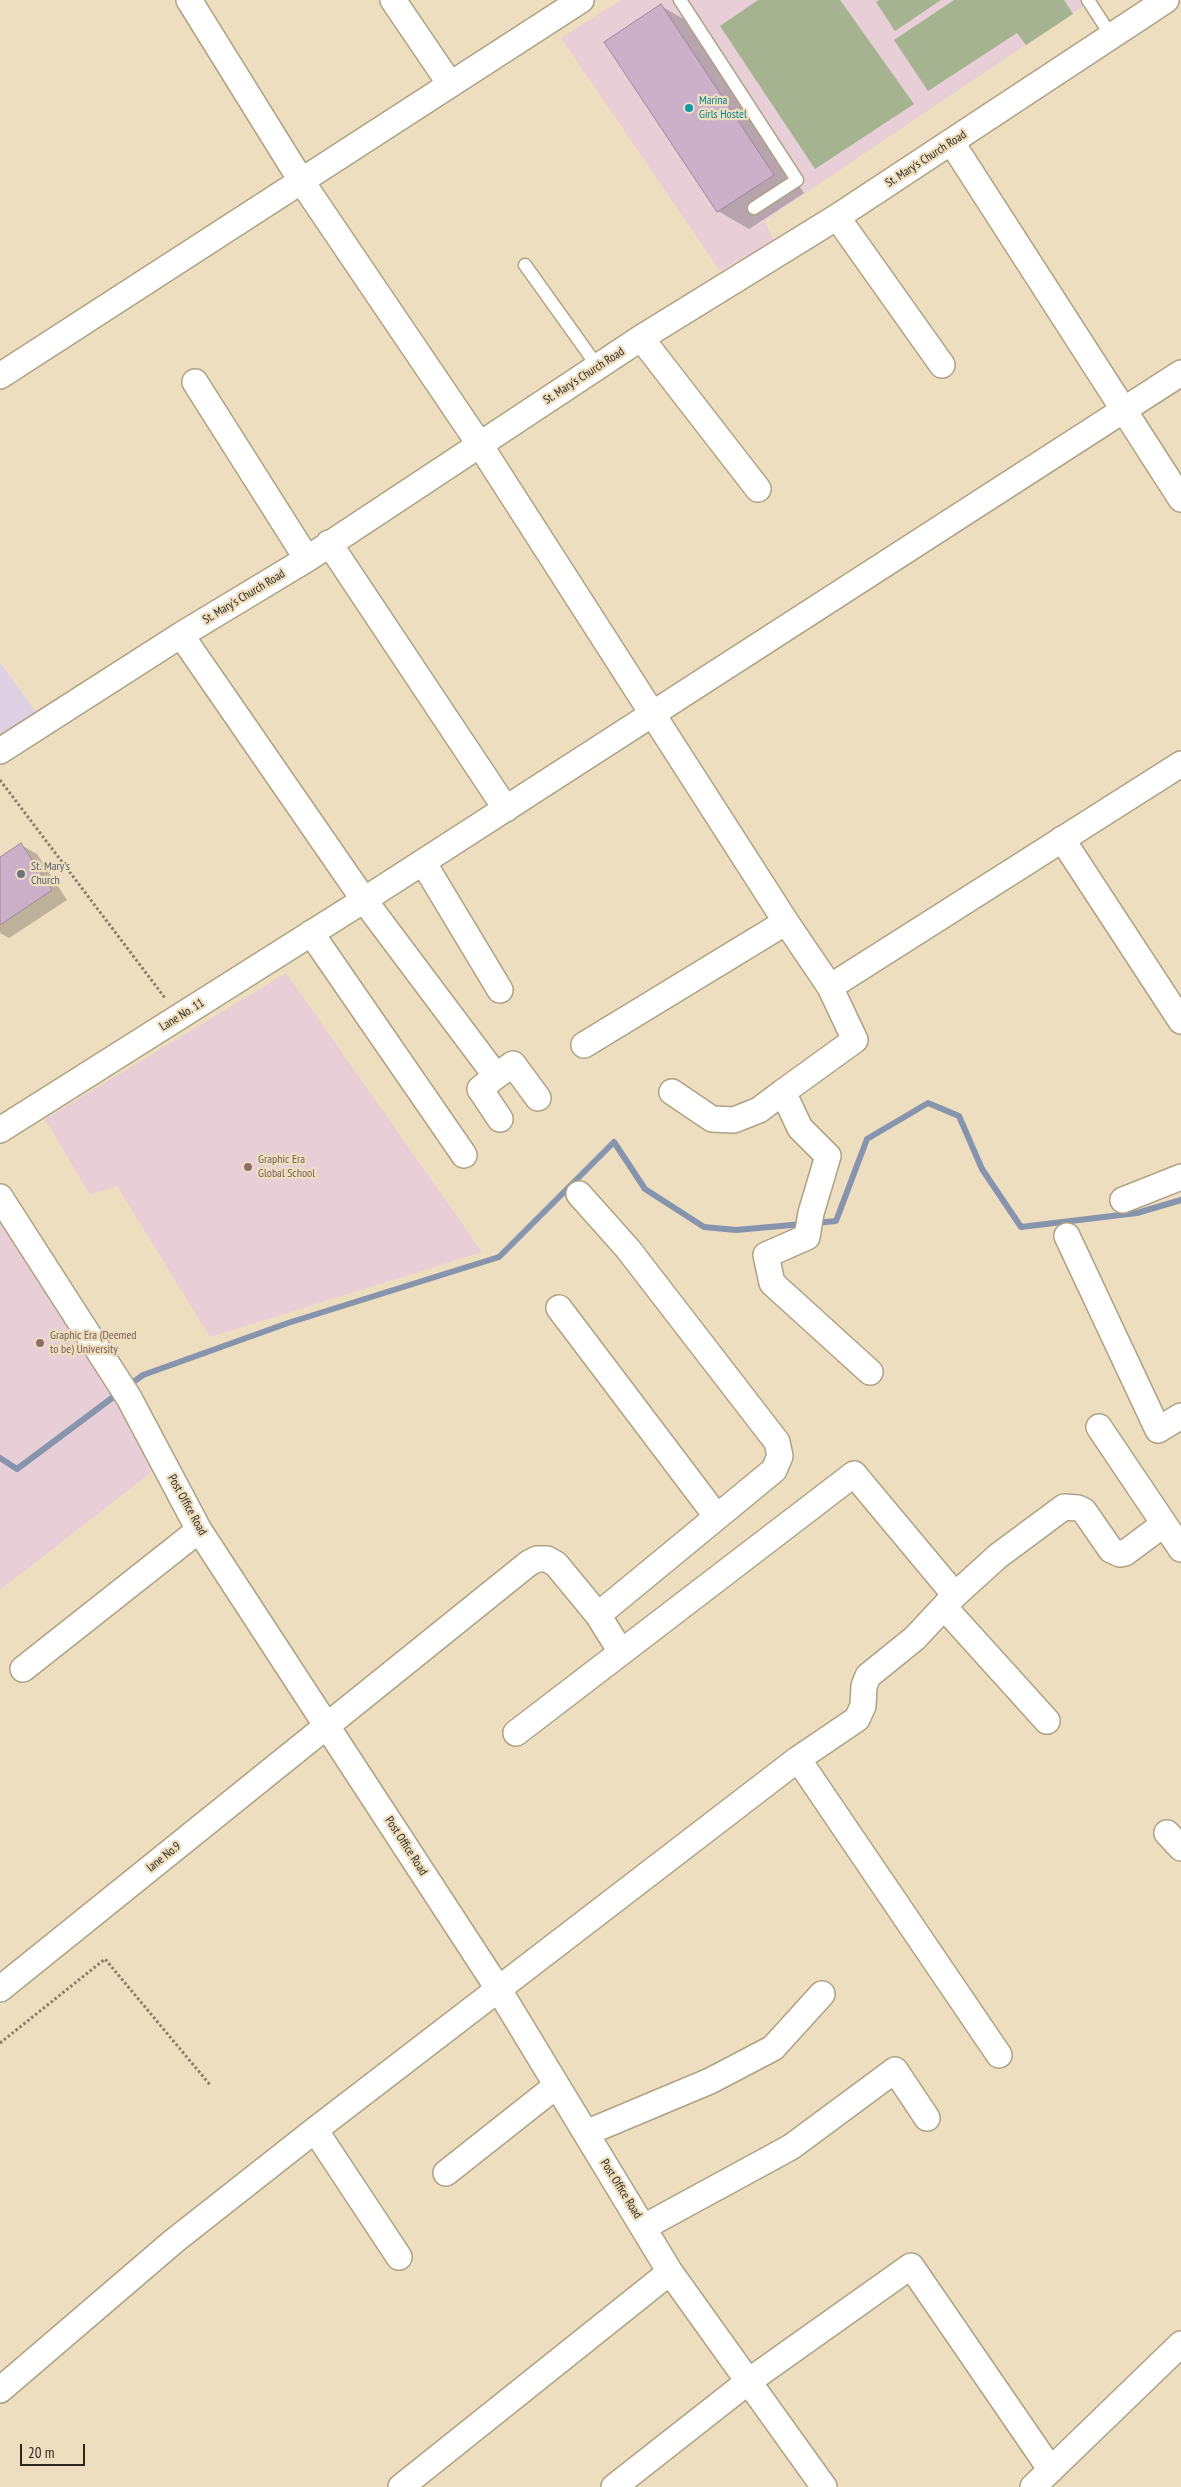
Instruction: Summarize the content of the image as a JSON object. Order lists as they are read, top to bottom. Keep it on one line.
{"streets":{"street":["St. Mary's Church Road","Lane No. 11","Post Office Road","lane No.9"]},"crossings":[["Post Office Road","lane No.9"]],"places":["Marina Girls Hostel","St. Mary’s Church","Graphic Era Global School","Graphic Era (Deemed to be) University"],"scale_bar":"20 m"}
